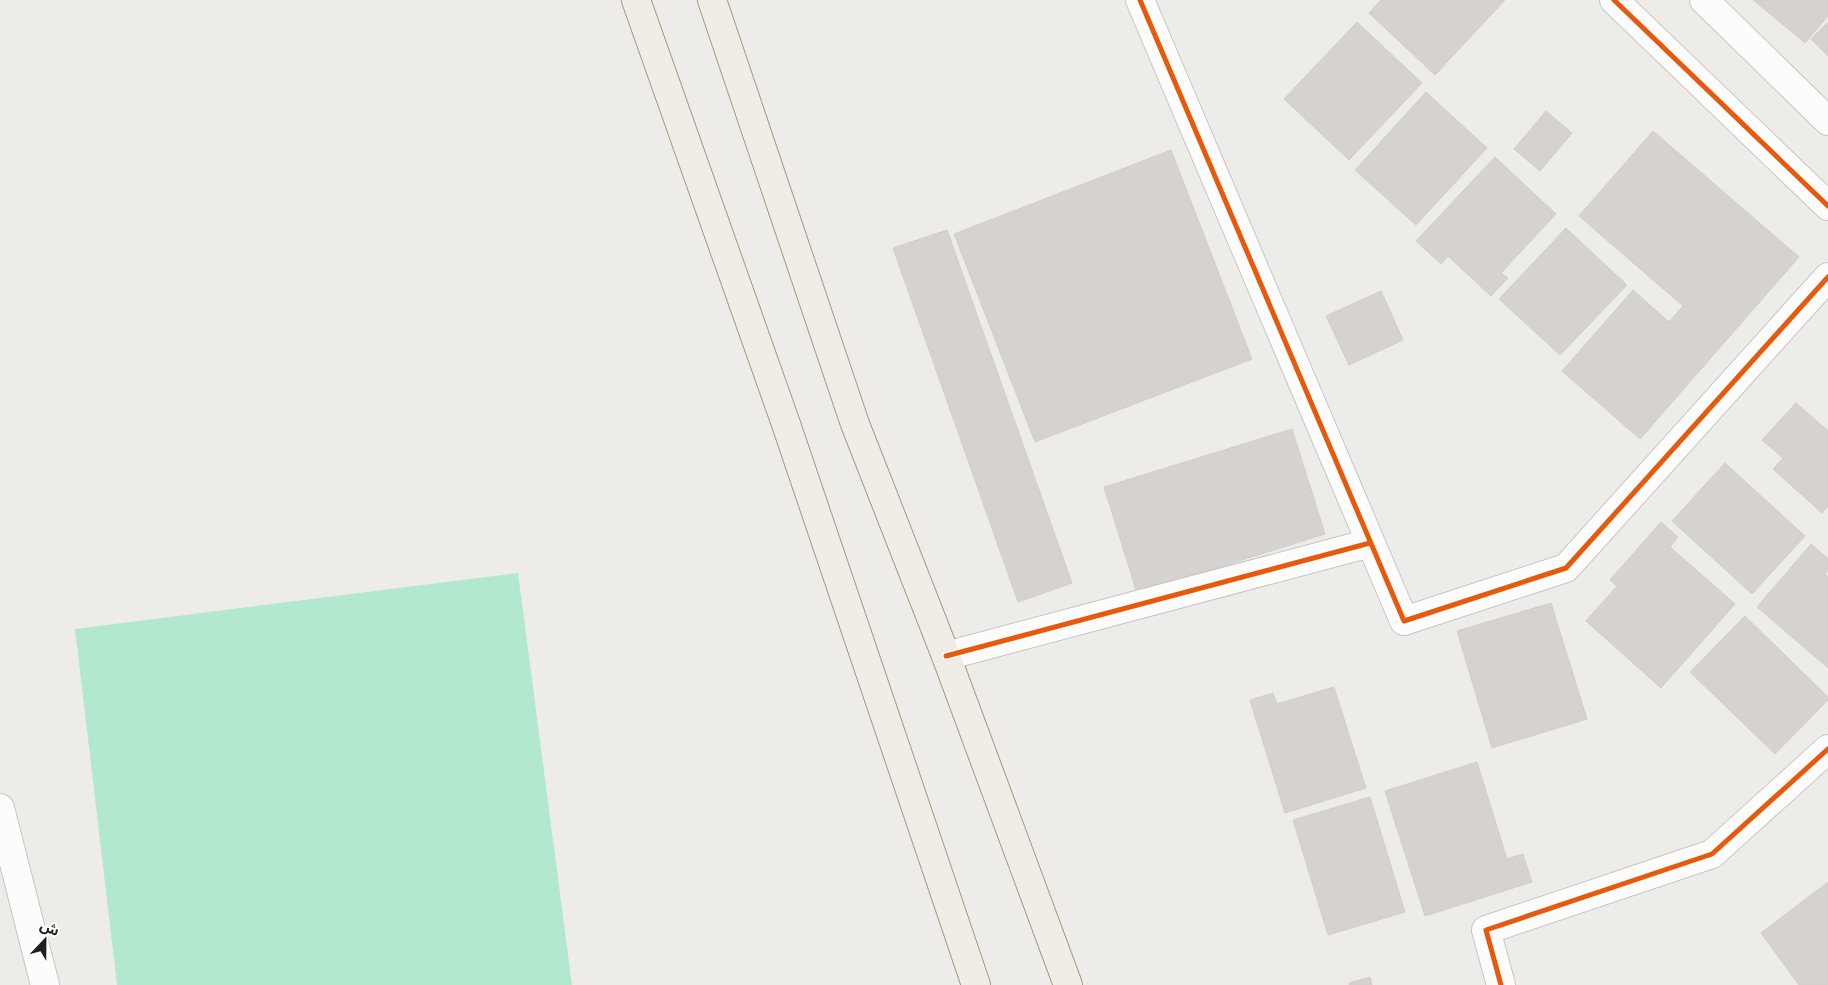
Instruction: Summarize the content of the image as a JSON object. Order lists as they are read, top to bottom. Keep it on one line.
{"north":"top"}
